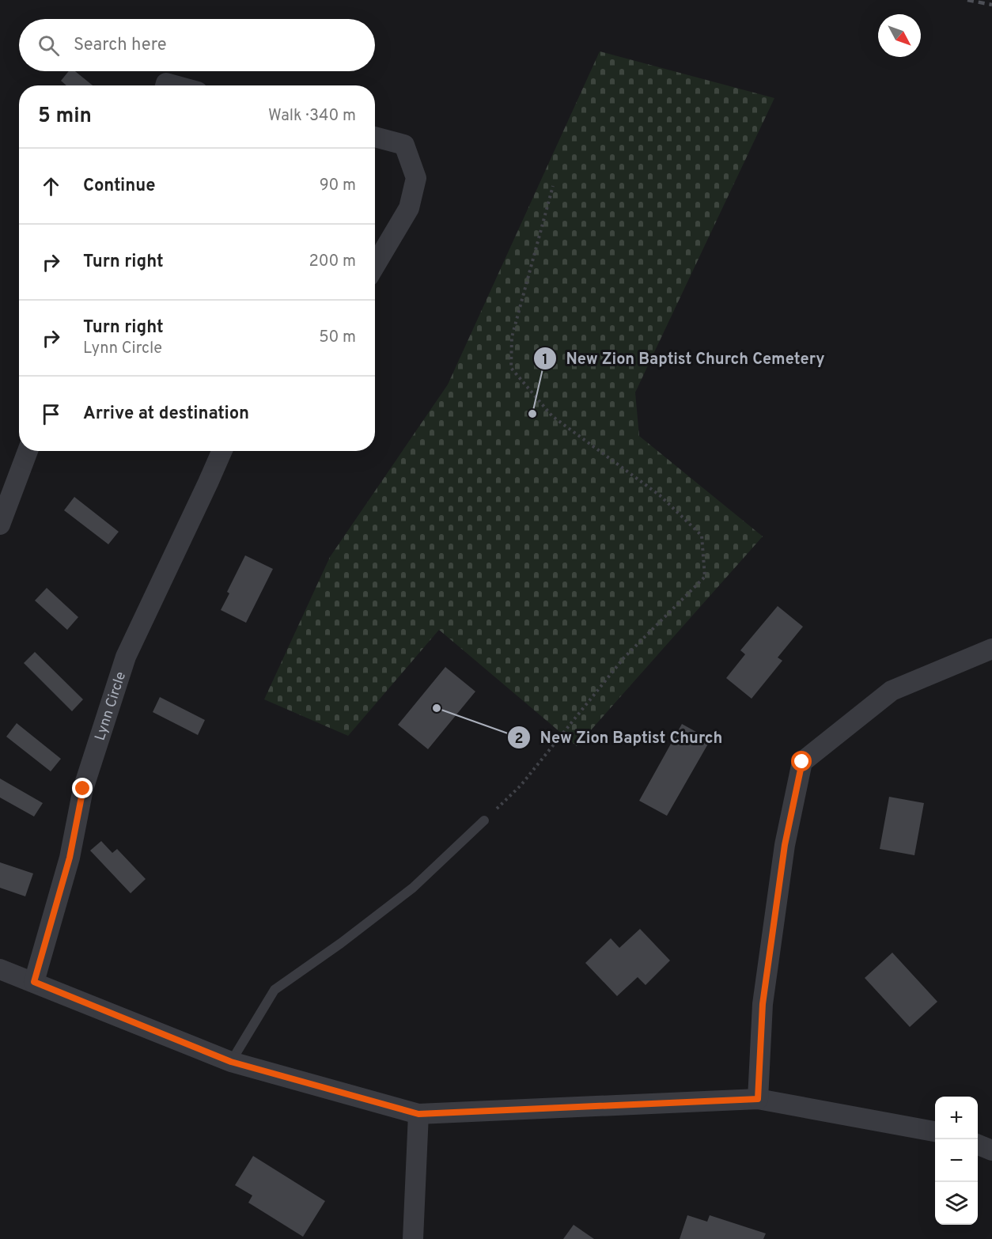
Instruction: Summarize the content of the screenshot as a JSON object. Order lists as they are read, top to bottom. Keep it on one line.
{"streets":{"street":["Lynn Circle"]},"places":["New Zion Baptist Church Cemetery","New Zion Baptist Church"],"north":"bottom right","page":{"search":"Search here","heading":["5 min","Walk · 340 m"],"list":[["Continue","90 m"],["Turn right","200 m"],["Turn right","Lynn Circle","50 m"],"Arrive at destination"],"map_buttons":["+","−"]}}
